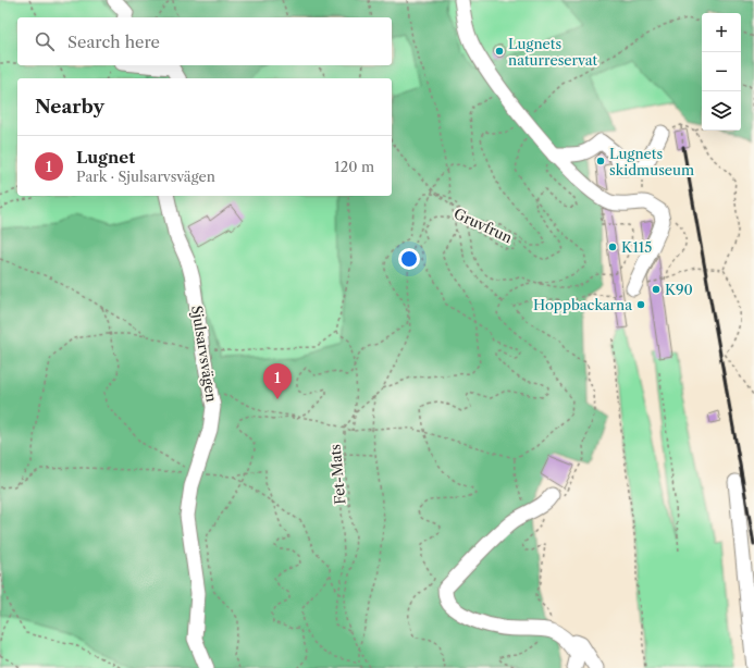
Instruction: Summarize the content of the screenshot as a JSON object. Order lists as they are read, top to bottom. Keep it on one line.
{"streets":{"street":["Sjulsarvsvägen"],"path":["Gruvfrun","Fet-Mats"]},"places":["Lugnets naturreservat","Lugnets skidmuseum","K115","K90","Hoppbackarna"],"page":{"map_buttons":["+","−"],"search":"Search here","heading":"Nearby","list":[{"mark":"1","name":"Lugnet","note":"Park · Sjulsarvsvägen","value":"120 m"}],"pins":"1"}}
